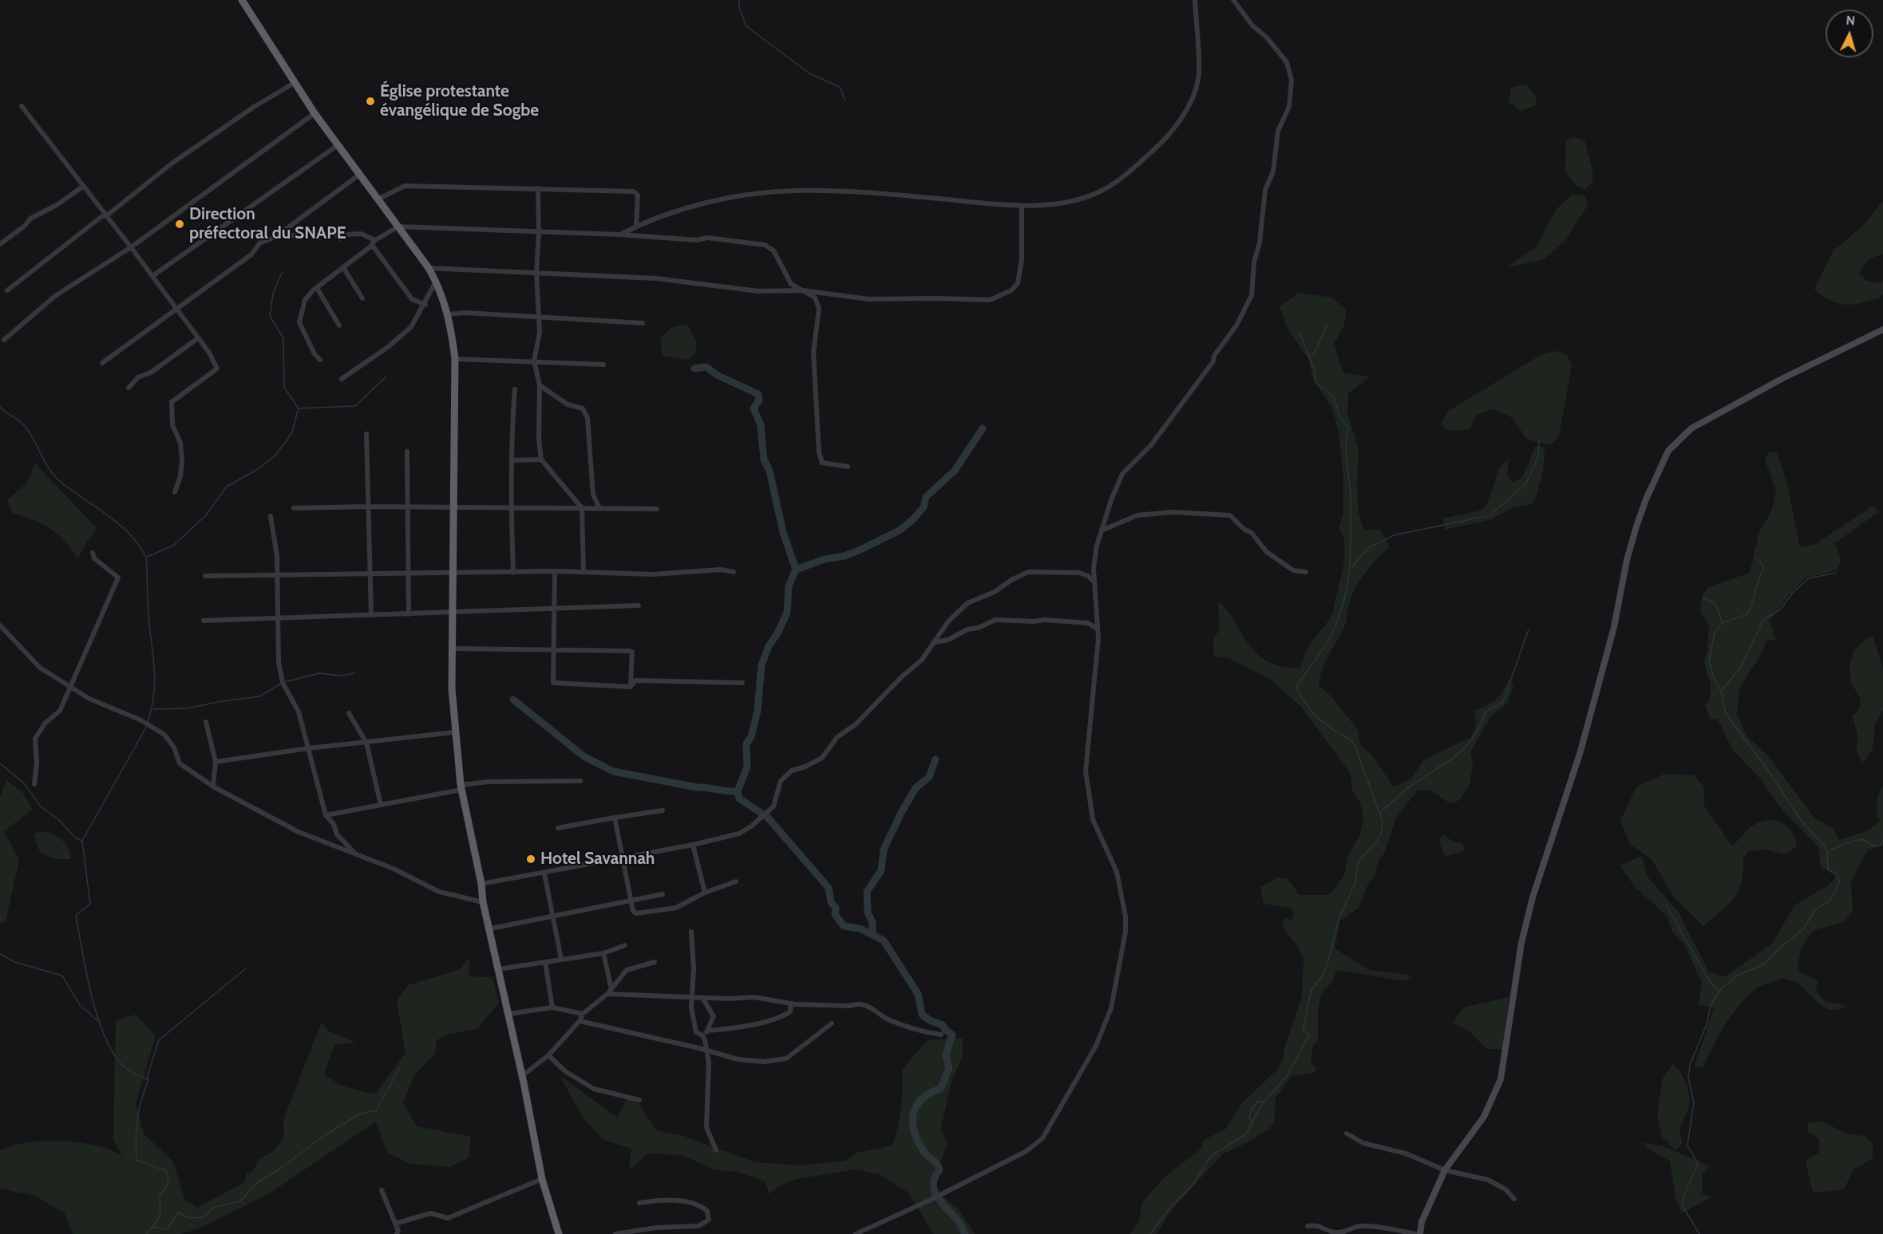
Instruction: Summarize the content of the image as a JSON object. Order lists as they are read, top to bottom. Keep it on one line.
{"places":["Église protestante évangélique de Sogbe","Direction préfectoral du SNAPE","Hotel Savannah"],"north":"top"}
